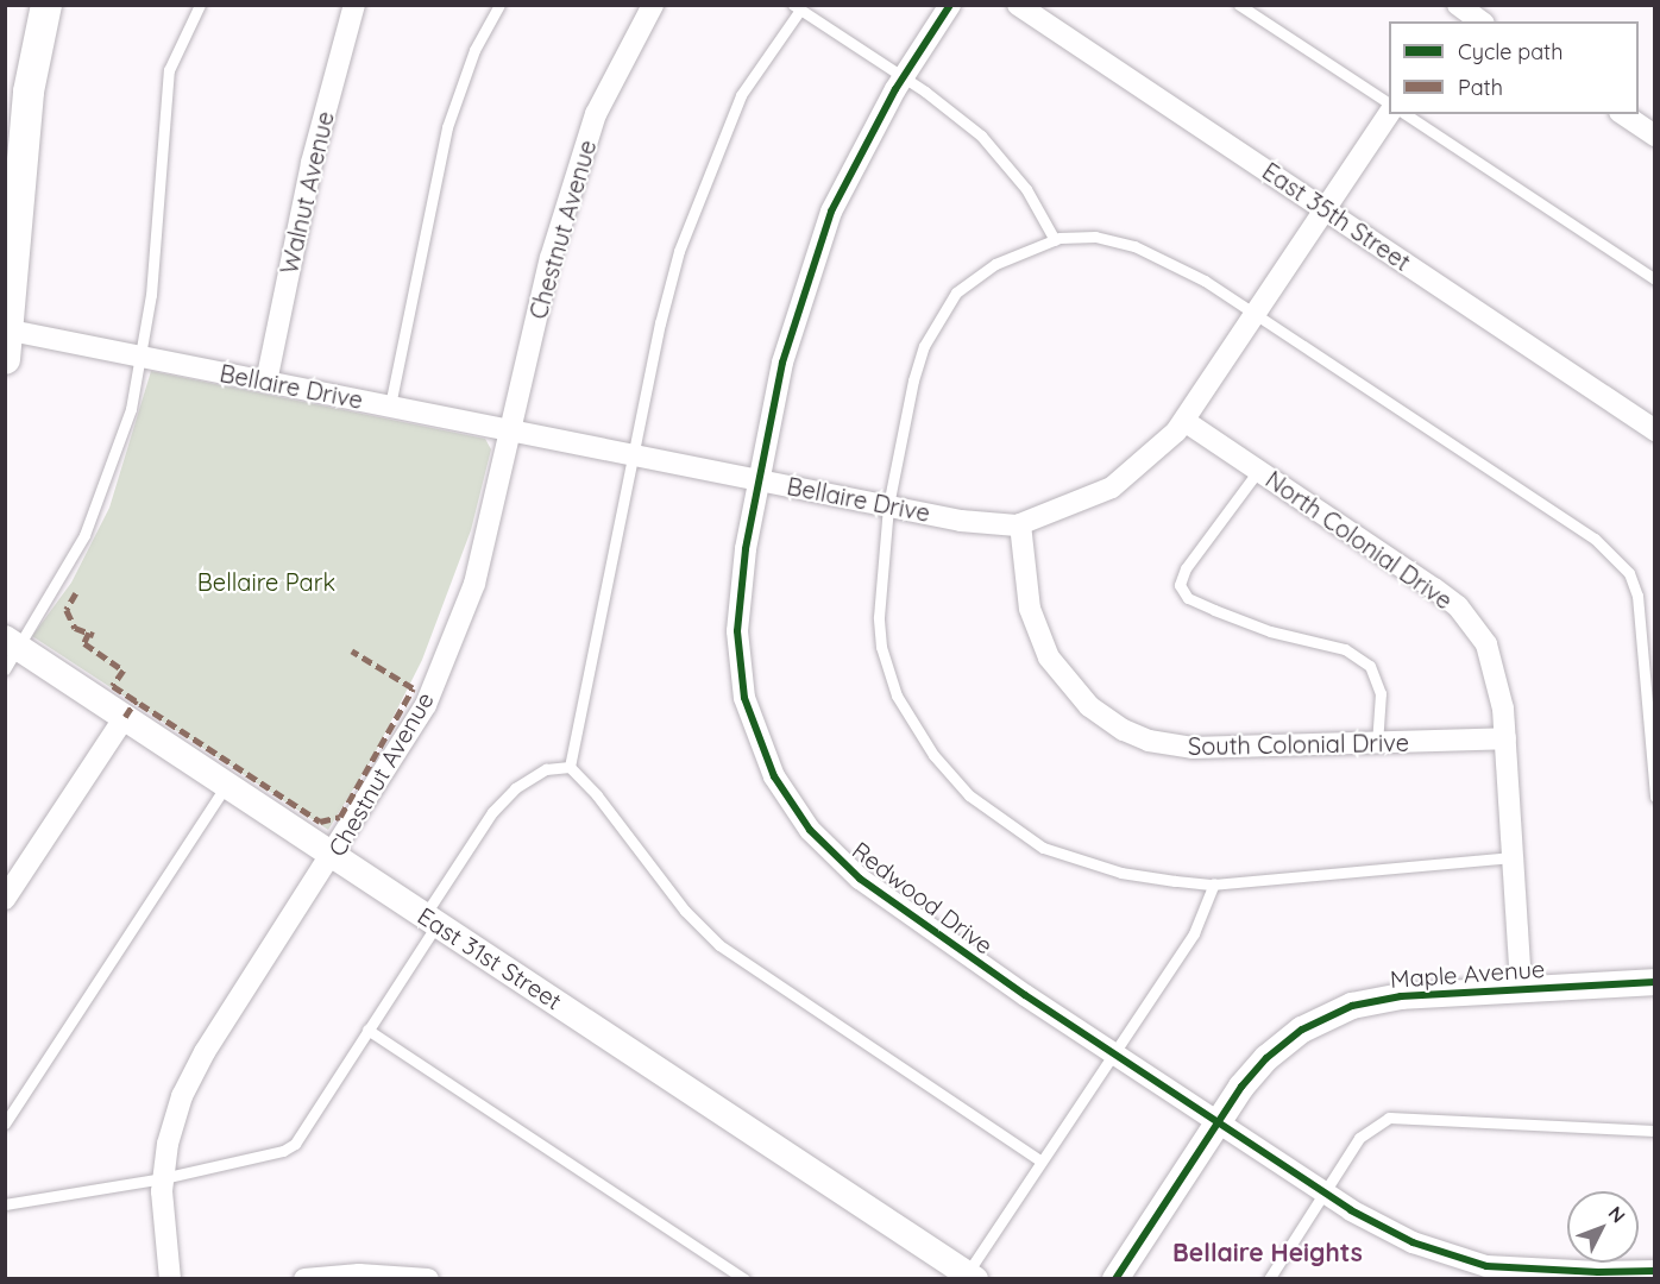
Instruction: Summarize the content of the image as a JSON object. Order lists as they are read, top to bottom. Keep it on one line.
{"streets":{"street":["Walnut Avenue","East 35th Street","Chestnut Avenue","Bellaire Drive","North Colonial Drive","South Colonial Drive","Redwood Drive","East 31st Street","Maple Avenue"]},"crossings":[["Walnut Avenue","Bellaire Drive"],["East 35th Street","Bellaire Drive"],["Chestnut Avenue","Bellaire Drive"],["Chestnut Avenue","East 31st Street"],["Bellaire Drive","North Colonial Drive"],["Bellaire Drive","South Colonial Drive"],["Bellaire Drive","Redwood Drive"],["North Colonial Drive","South Colonial Drive"],["North Colonial Drive","Maple Avenue"],["Redwood Drive","Maple Avenue"]],"districts":["Bellaire Heights"],"parks":["Bellaire Park"],"legend":["Cycle path","Path"],"north":"top right"}
